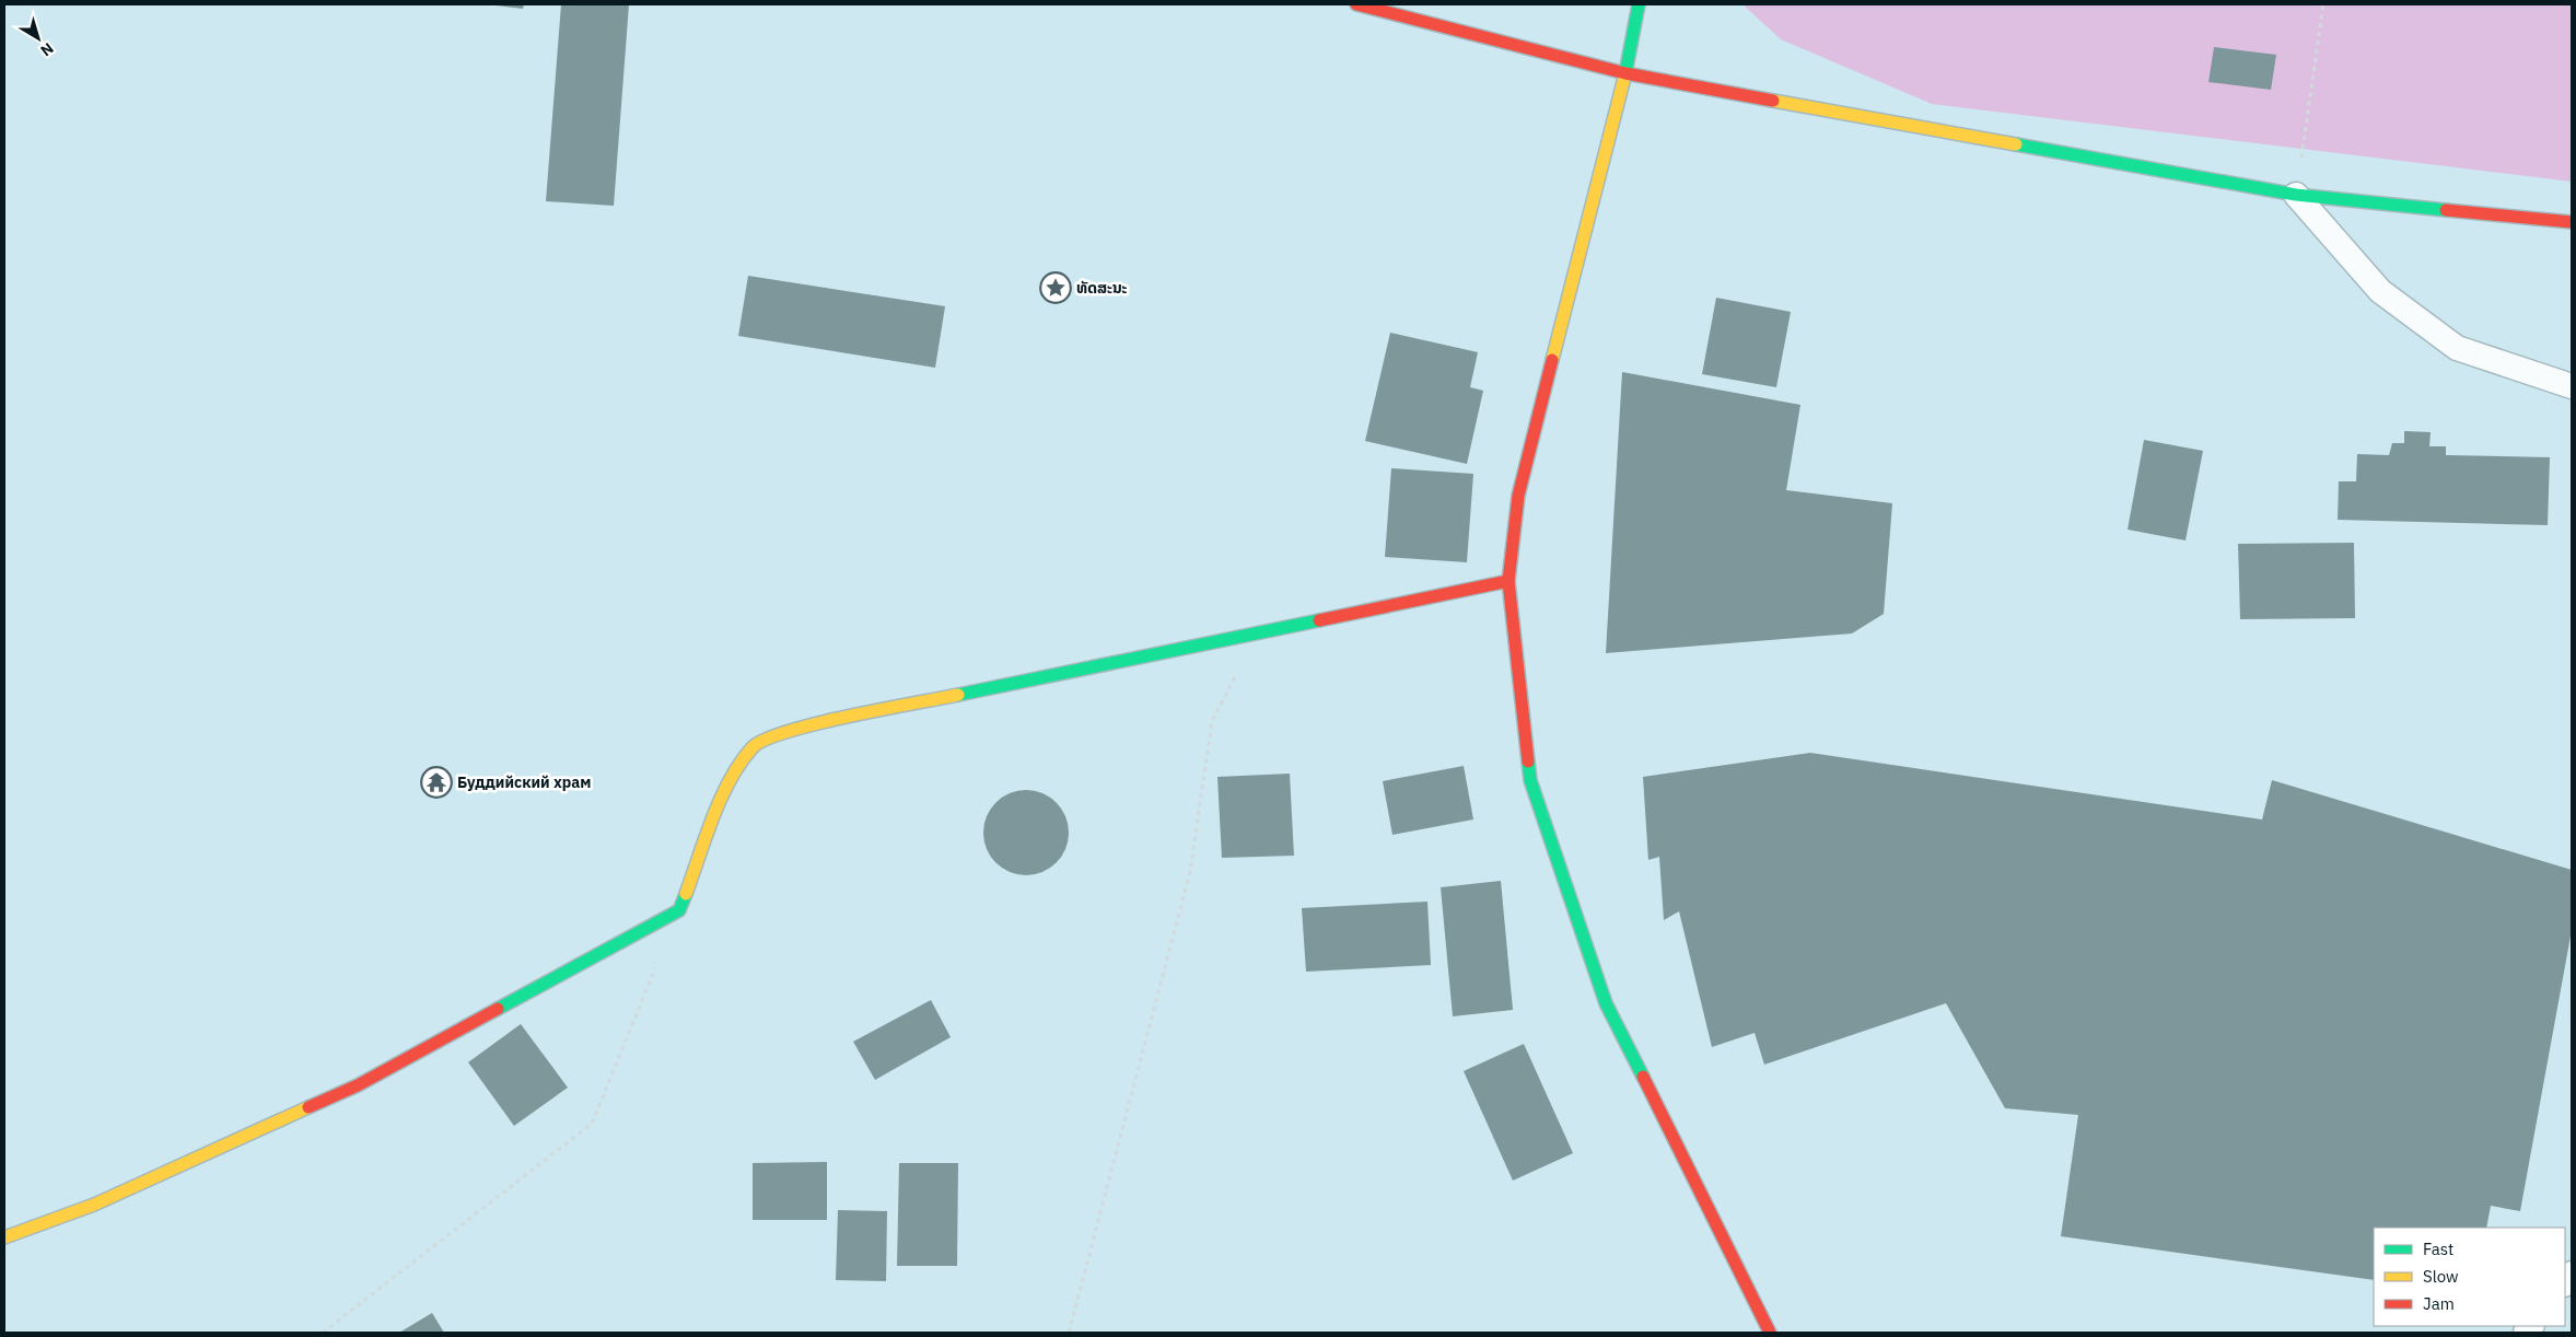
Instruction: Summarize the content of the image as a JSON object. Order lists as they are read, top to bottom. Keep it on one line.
{"places":{"place":["ທັດສະນະ"],"temple":["Буддийский храм"]},"legend":["Fast","Slow","Jam"],"north":"bottom right"}
